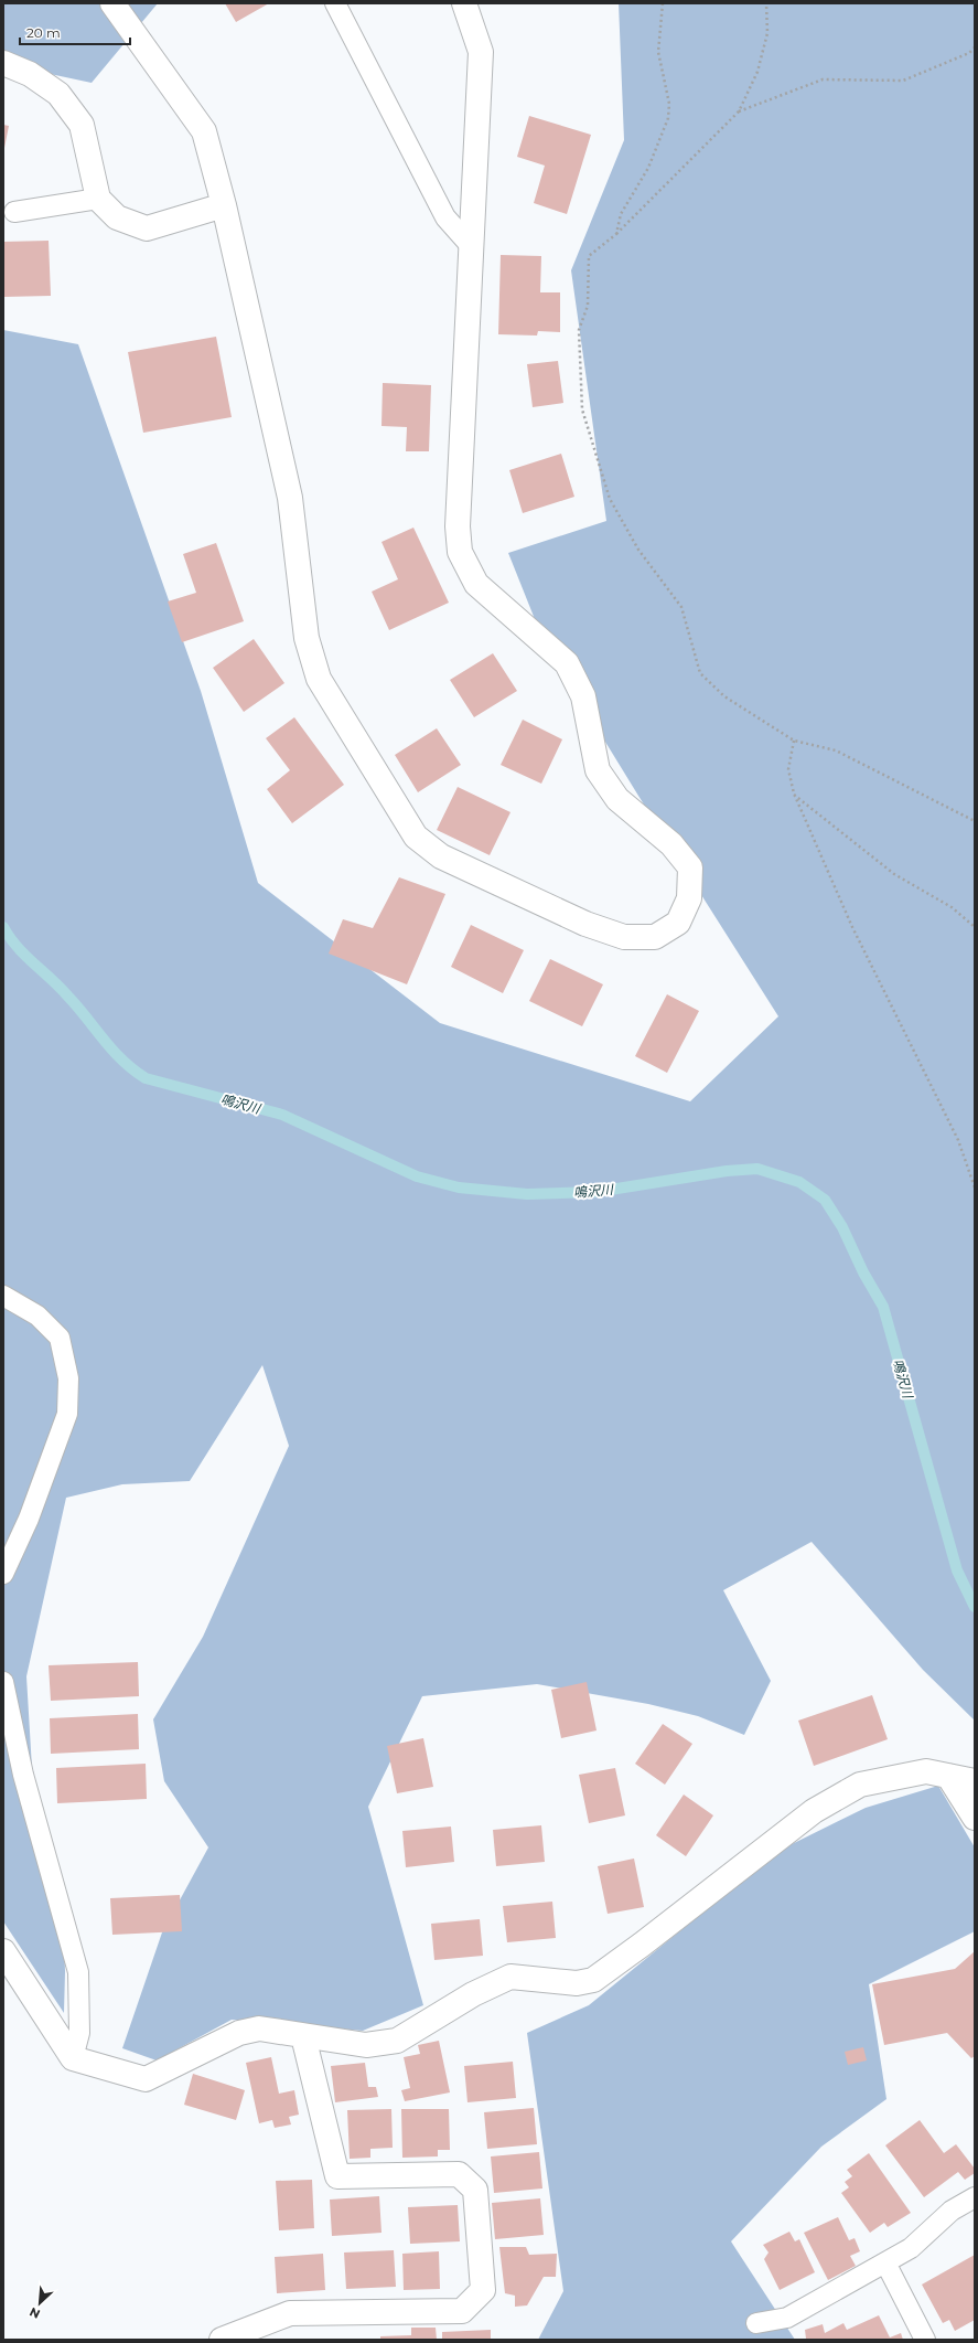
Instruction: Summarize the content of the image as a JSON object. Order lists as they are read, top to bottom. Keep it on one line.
{"water":["鳴沢川"],"scale_bar":"20 m","north":"bottom left"}
